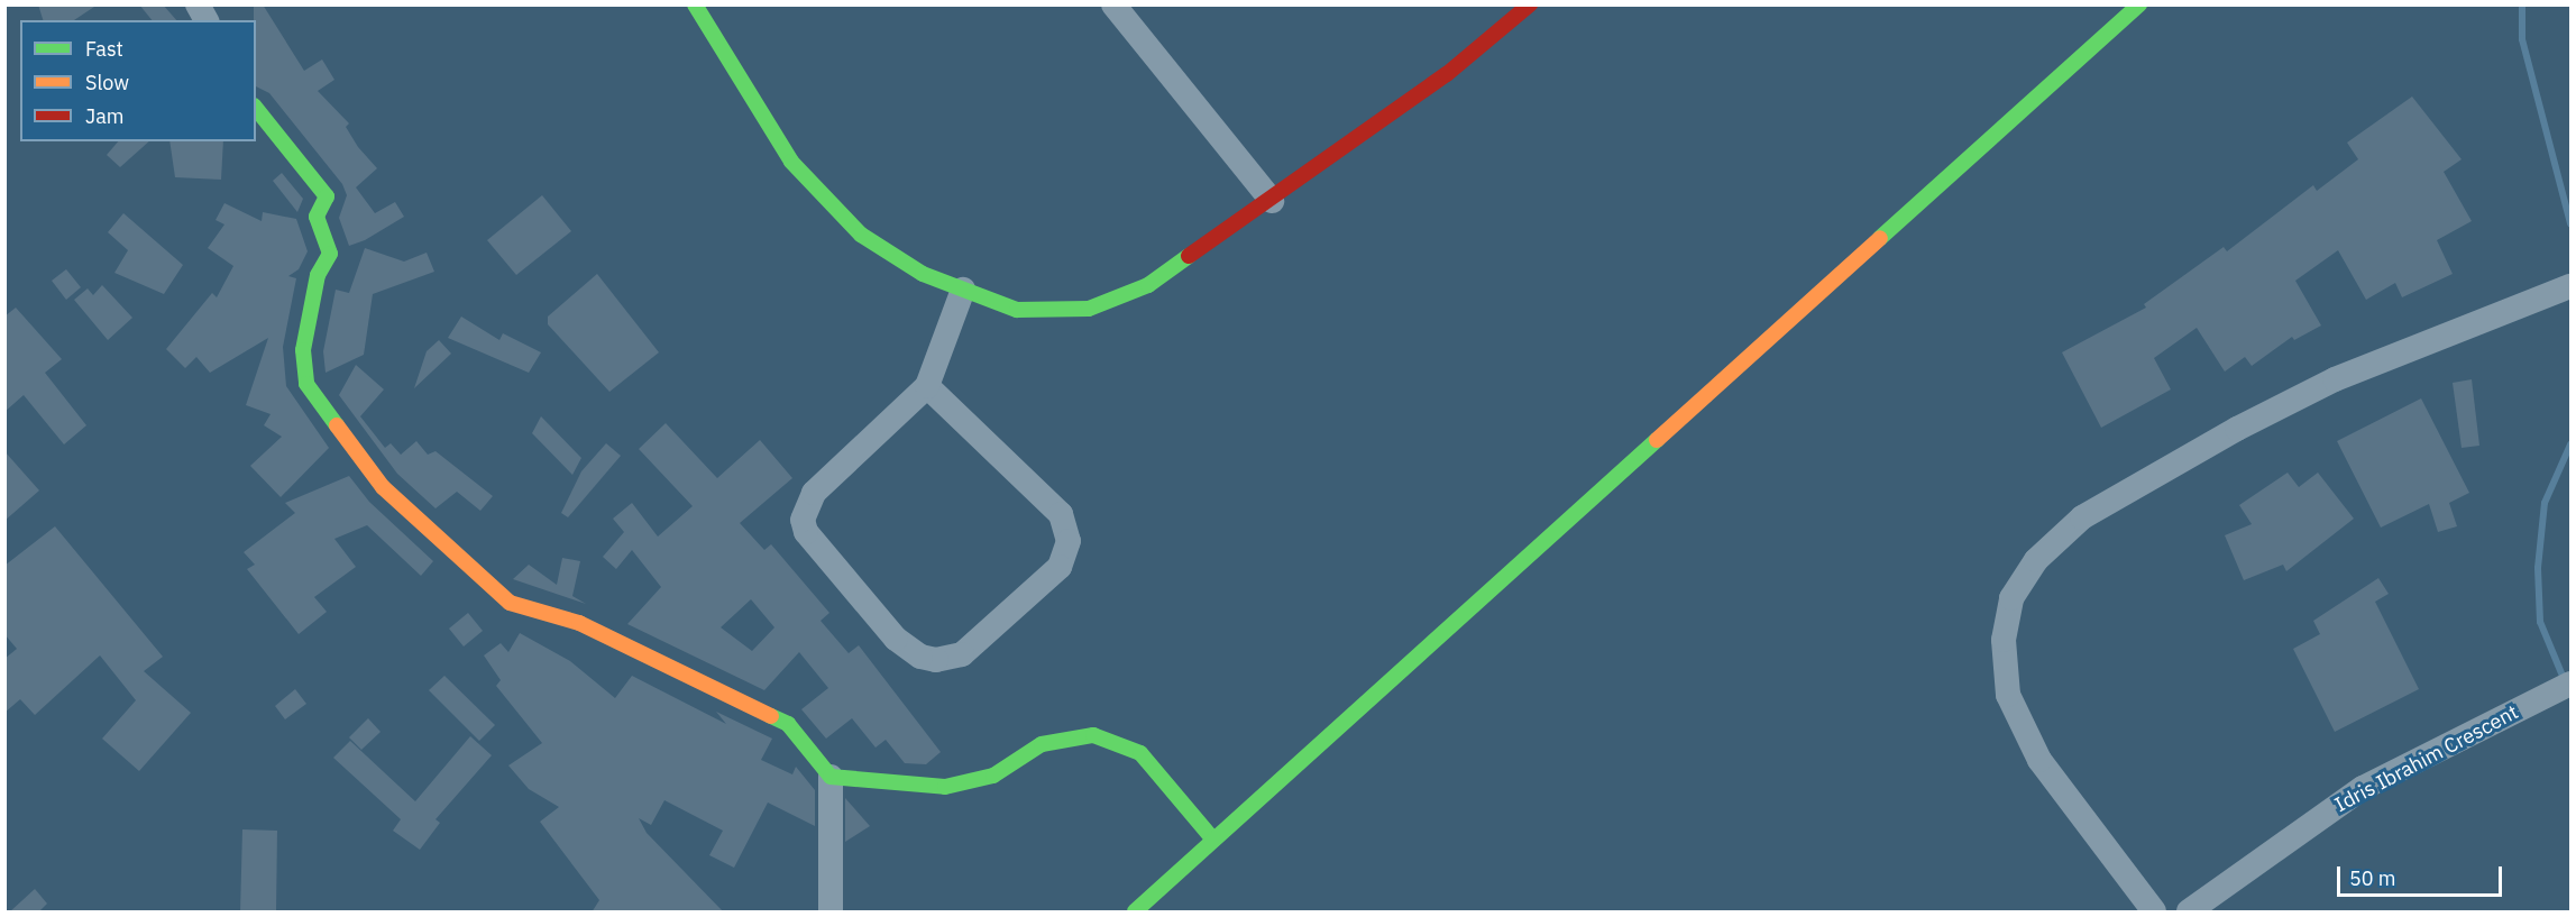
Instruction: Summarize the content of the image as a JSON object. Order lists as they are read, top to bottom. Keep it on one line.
{"streets":{"street":["Idris Ibrahim Crescent"]},"legend":["Fast","Slow","Jam"],"scale_bar":"50 m"}
